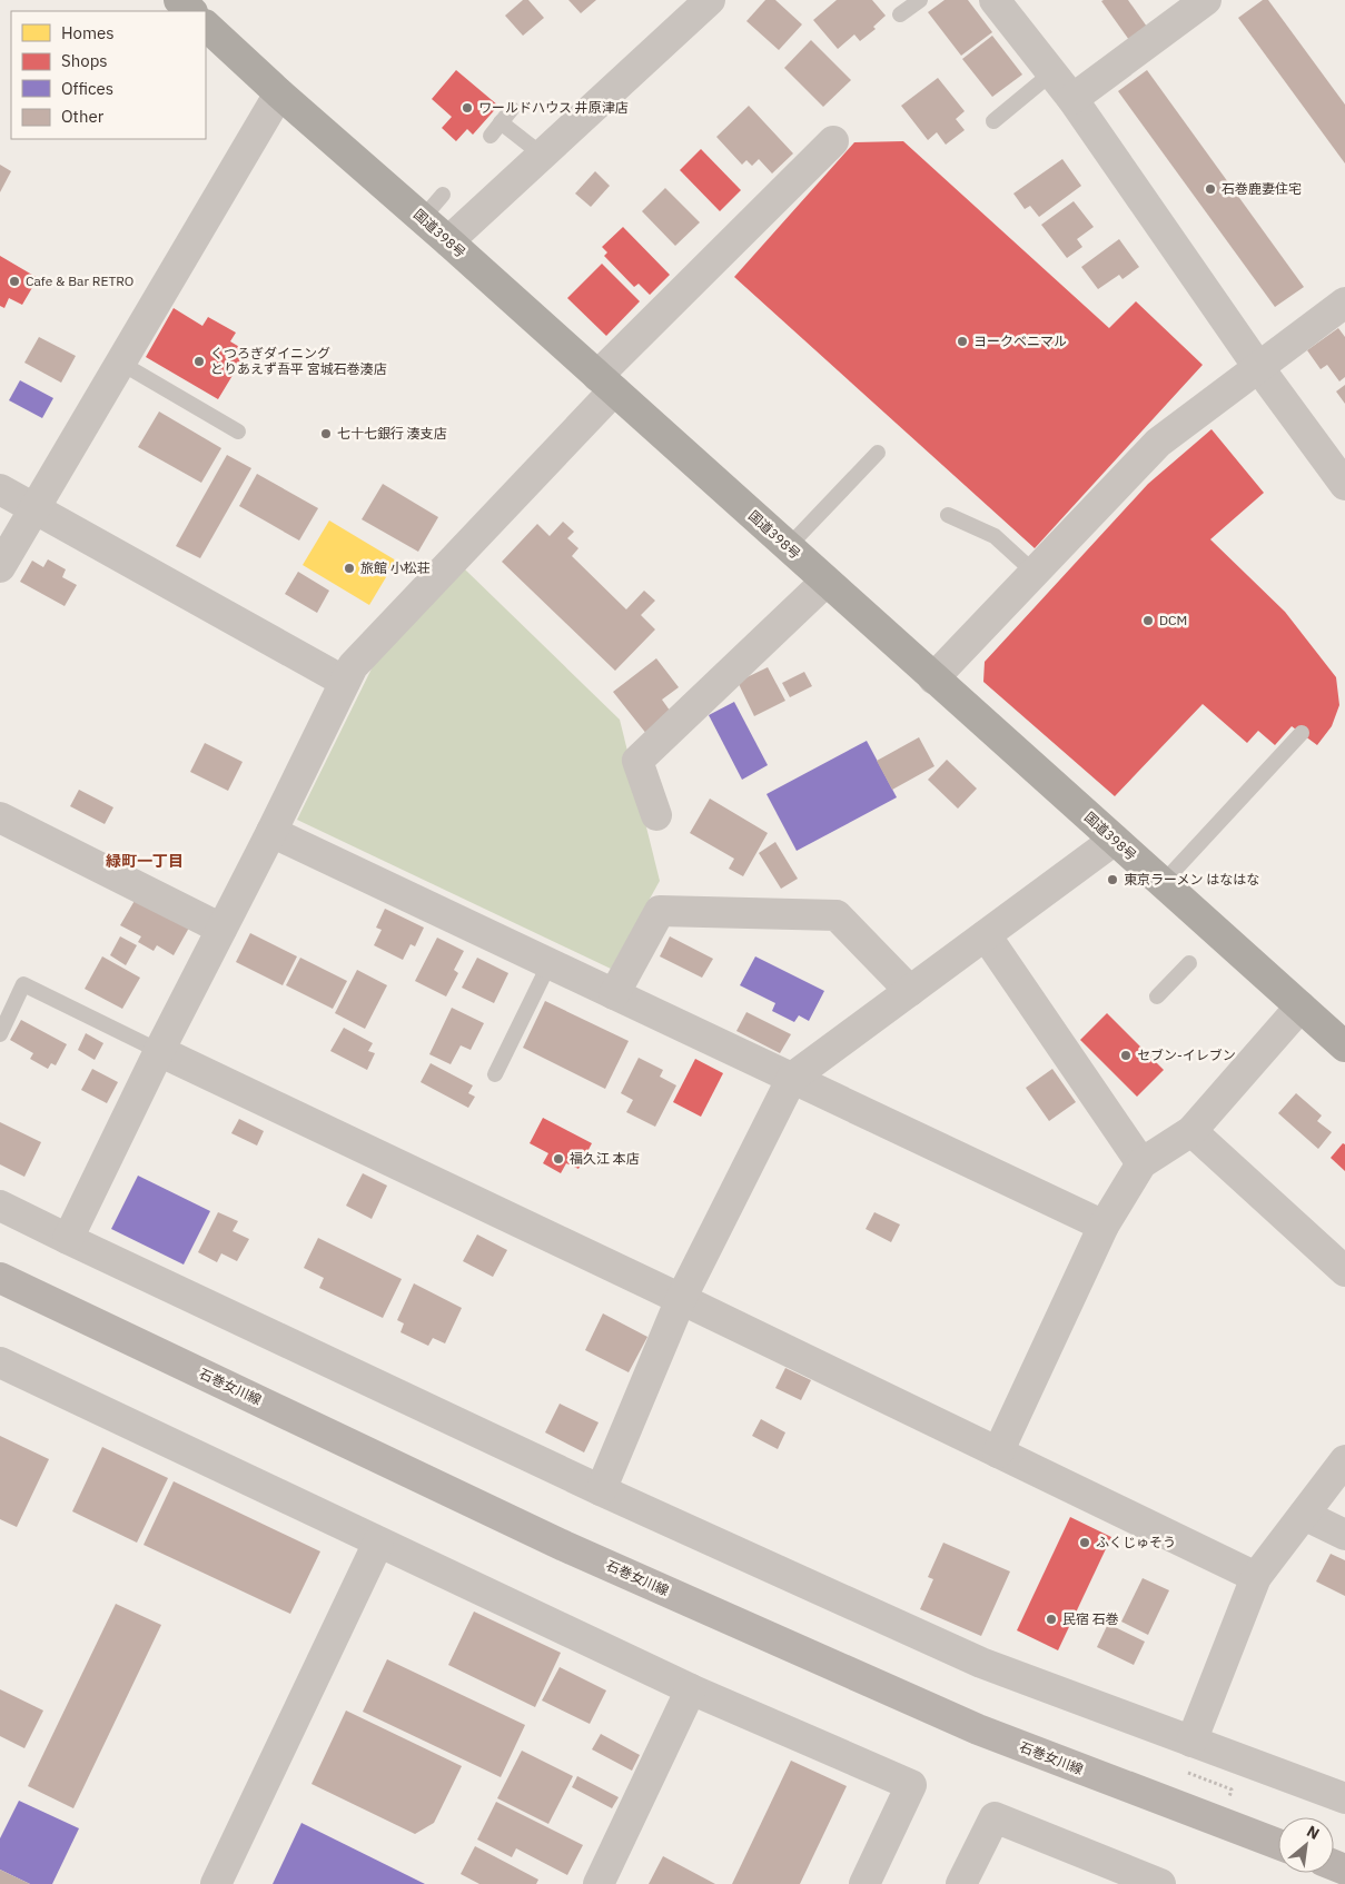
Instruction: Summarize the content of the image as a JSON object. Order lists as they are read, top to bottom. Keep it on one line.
{"streets":{"highway":["国道398号"],"main road":["石巻女川線"]},"districts":["緑町一丁目"],"places":["ワールドハウス 井原津店","石巻鹿妻住宅","Cafe & Bar RETRO","ヨークベニマル","くつろぎダイニング とりあえず吾平 宮城石巻湊店","七十七銀行 湊支店","旅館 小松荘","DCM","東京ラーメン はなはな","セブン-イレブン","福久江 本店","ふくじゅそう","民宿 石巻"],"legend":["Homes","Shops","Offices","Other"],"north":"top right"}
